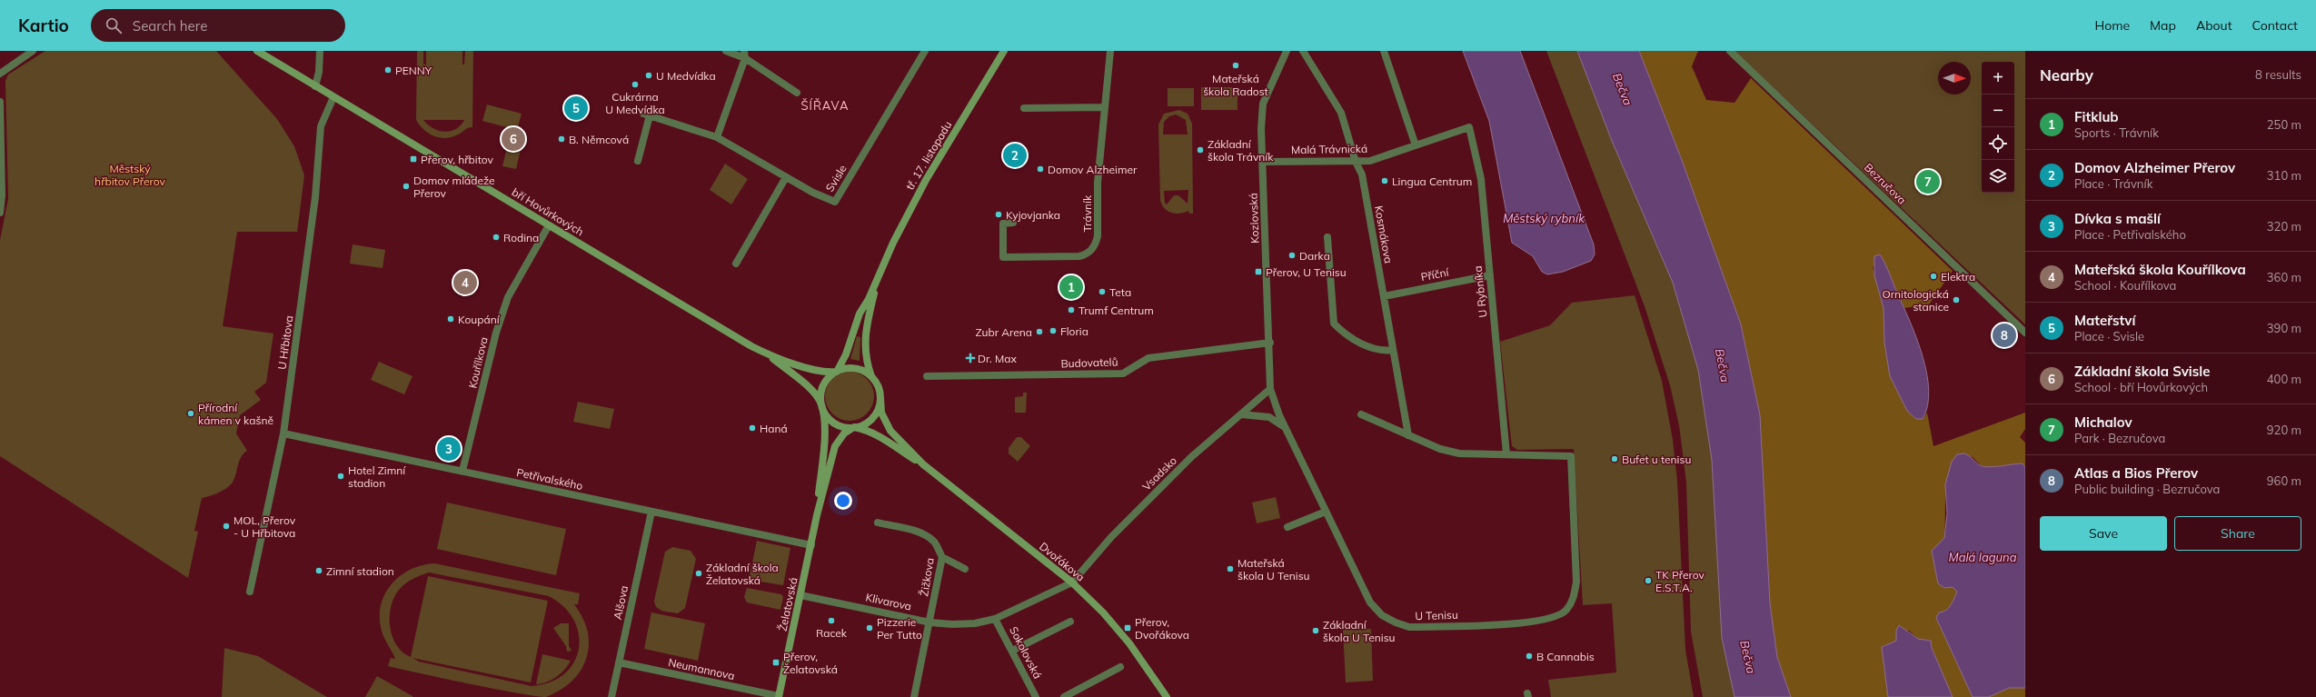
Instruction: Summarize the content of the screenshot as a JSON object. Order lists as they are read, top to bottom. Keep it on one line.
{"streets":{"main road":["tř. 17. listopadu","bří Hovůrkových","Dvořákova","Želatovská"],"street":["Malá Trávnická","Svisle","Bezručova","Trávník","Kozlovská","Kosmákova","Příční","U Rybníka","U Hřbitova","Kouřílkova","Budovatelů","Vsadsko","Petřivalského","Žižkova","Klivarova","Alšova","U Tenisu","Sokolovská","Neumannova"]},"crossings":[["Malá Trávnická","Kozlovská"],["Malá Trávnická","Kosmákova"],["Malá Trávnická","U Rybníka"],["tř. 17. listopadu","bří Hovůrkových"],["tř. 17. listopadu","Dvořákova"],["tř. 17. listopadu","Želatovská"],["bří Hovůrkových","U Hřbitova"],["bří Hovůrkových","Kouřílkova"],["bří Hovůrkových","Dvořákova"],["bří Hovůrkových","Želatovská"],["Kozlovská","Budovatelů"],["Kozlovská","Vsadsko"],["Kozlovská","U Tenisu"],["Kosmákova","Příční"],["Příční","U Rybníka"],["U Rybníka","U Tenisu"],["U Hřbitova","Petřivalského"],["Kouřílkova","Petřivalského"],["Vsadsko","Dvořákova"],["Vsadsko","Klivarova"],["Vsadsko","U Tenisu"],["Petřivalského","Alšova"],["Petřivalského","Želatovská"],["Dvořákova","Klivarova"],["Dvořákova","Želatovská"],["Žižkova","Klivarova"],["Klivarova","Želatovská"],["Klivarova","Sokolovská"],["Alšova","Neumannova"],["Želatovská","Neumannova"]],"districts":["ŠÍŘAVA"],"water":["Bečva","Městský rybník","Malá laguna"],"parks":["Městský hřbitov Přerov"],"places":{"other":["Mateřská škola Radost","PENNY","U Medvídka","Cukrárna U Medvídka","B. Němcová","Základní škola Trávník","Domov Alzheimer","Lingua Centrum","Domov mládeže Přerov","Kyjovjanka","Rodina","Darka","Elektra","Teta","Ornitologická stanice","Trumf Centrum","Koupání","Floria","Zubr Arena","Přírodní kámen v kašně","Haná","Bufet u tenisu","Hotel Zimní stadion","MOL, Přerov - U Hřbitova","Mateřská škola U Tenisu","Zimní stadion","Základní škola Želatovská","TK Přerov E.S.T.A.","Racek","Pizzerie Per Tutto","Základní škola U Tenisu","B Cannabis"],"transit":["Přerov, hřbitov","Přerov, U Tenisu","Přerov, Dvořákova","Přerov, Želatovská"],"health":["Dr. Max"]},"north":"right","page":{"header":"Kartio","search":"Search here","nav":["Home","Map","About","Contact"],"heading":["Nearby","8 results"],"map_buttons":["+","−"],"pins":["5","6","2","7","4","1","8","3"],"list":[{"mark":"1","name":"Fitklub","note":"Sports · Trávník","value":"250 m"},{"mark":"2","name":"Domov Alzheimer Přerov","note":"Place · Trávník","value":"310 m"},{"mark":"3","name":"Dívka s mašlí","note":"Place · Petřivalského","value":"320 m"},{"mark":"4","name":"Mateřská škola Kouřílkova","note":"School · Kouřílkova","value":"360 m"},{"mark":"5","name":"Mateřství","note":"Place · Svisle","value":"390 m"},{"mark":"6","name":"Základní škola Svisle","note":"School · bří Hovůrkových","value":"400 m"},{"mark":"7","name":"Michalov","note":"Park · Bezručova","value":"920 m"},{"mark":"8","name":"Atlas a Bios Přerov","note":"Public building · Bezručova","value":"960 m"}],"buttons":["Save","Share"]}}
